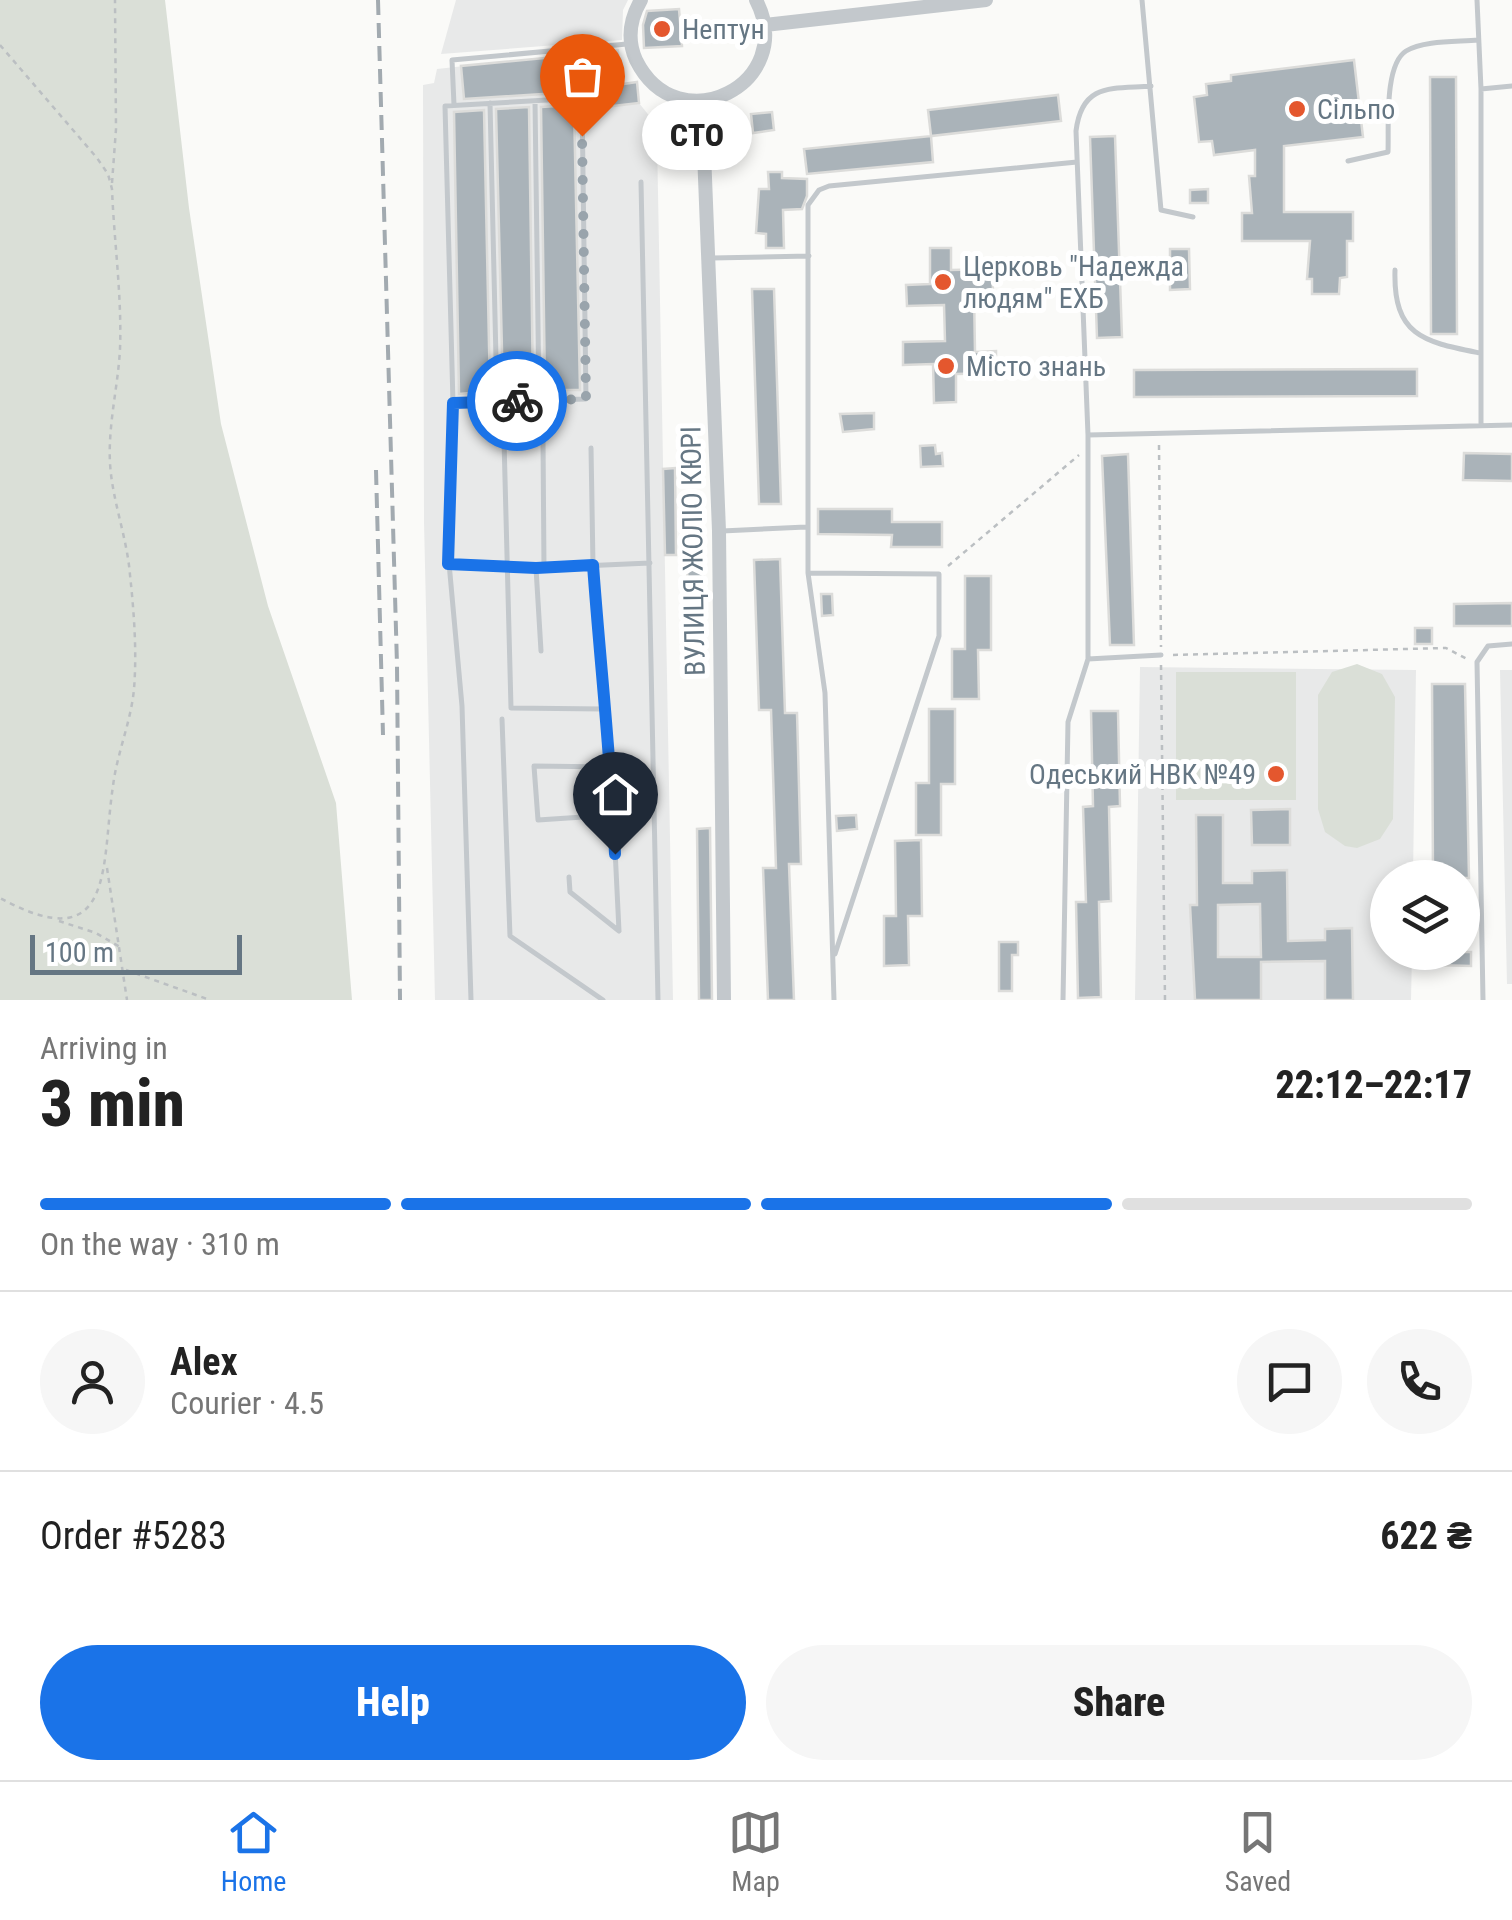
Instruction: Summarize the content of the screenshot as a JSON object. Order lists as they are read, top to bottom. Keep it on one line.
{"streets":{"street":["ВУЛИЦЯ ЖОЛІО КЮРІ"]},"places":["Нептун","Сільпо","СТО","Церковь \"Надежда людям\" ЕХБ","Місто знань","Одеський НВК №49"],"scale_bar":"100 m","page":{"bubble":"СТО","scale":"100 m","heading":["3 min","Arriving in","22:12–22:17"],"panel":["Alex","Courier · 4.5","Order #5283","622 ₴"],"bar":"On the way · 310 m","buttons":["Help","Share"],"tabs":["Home","Map","Saved"]}}
